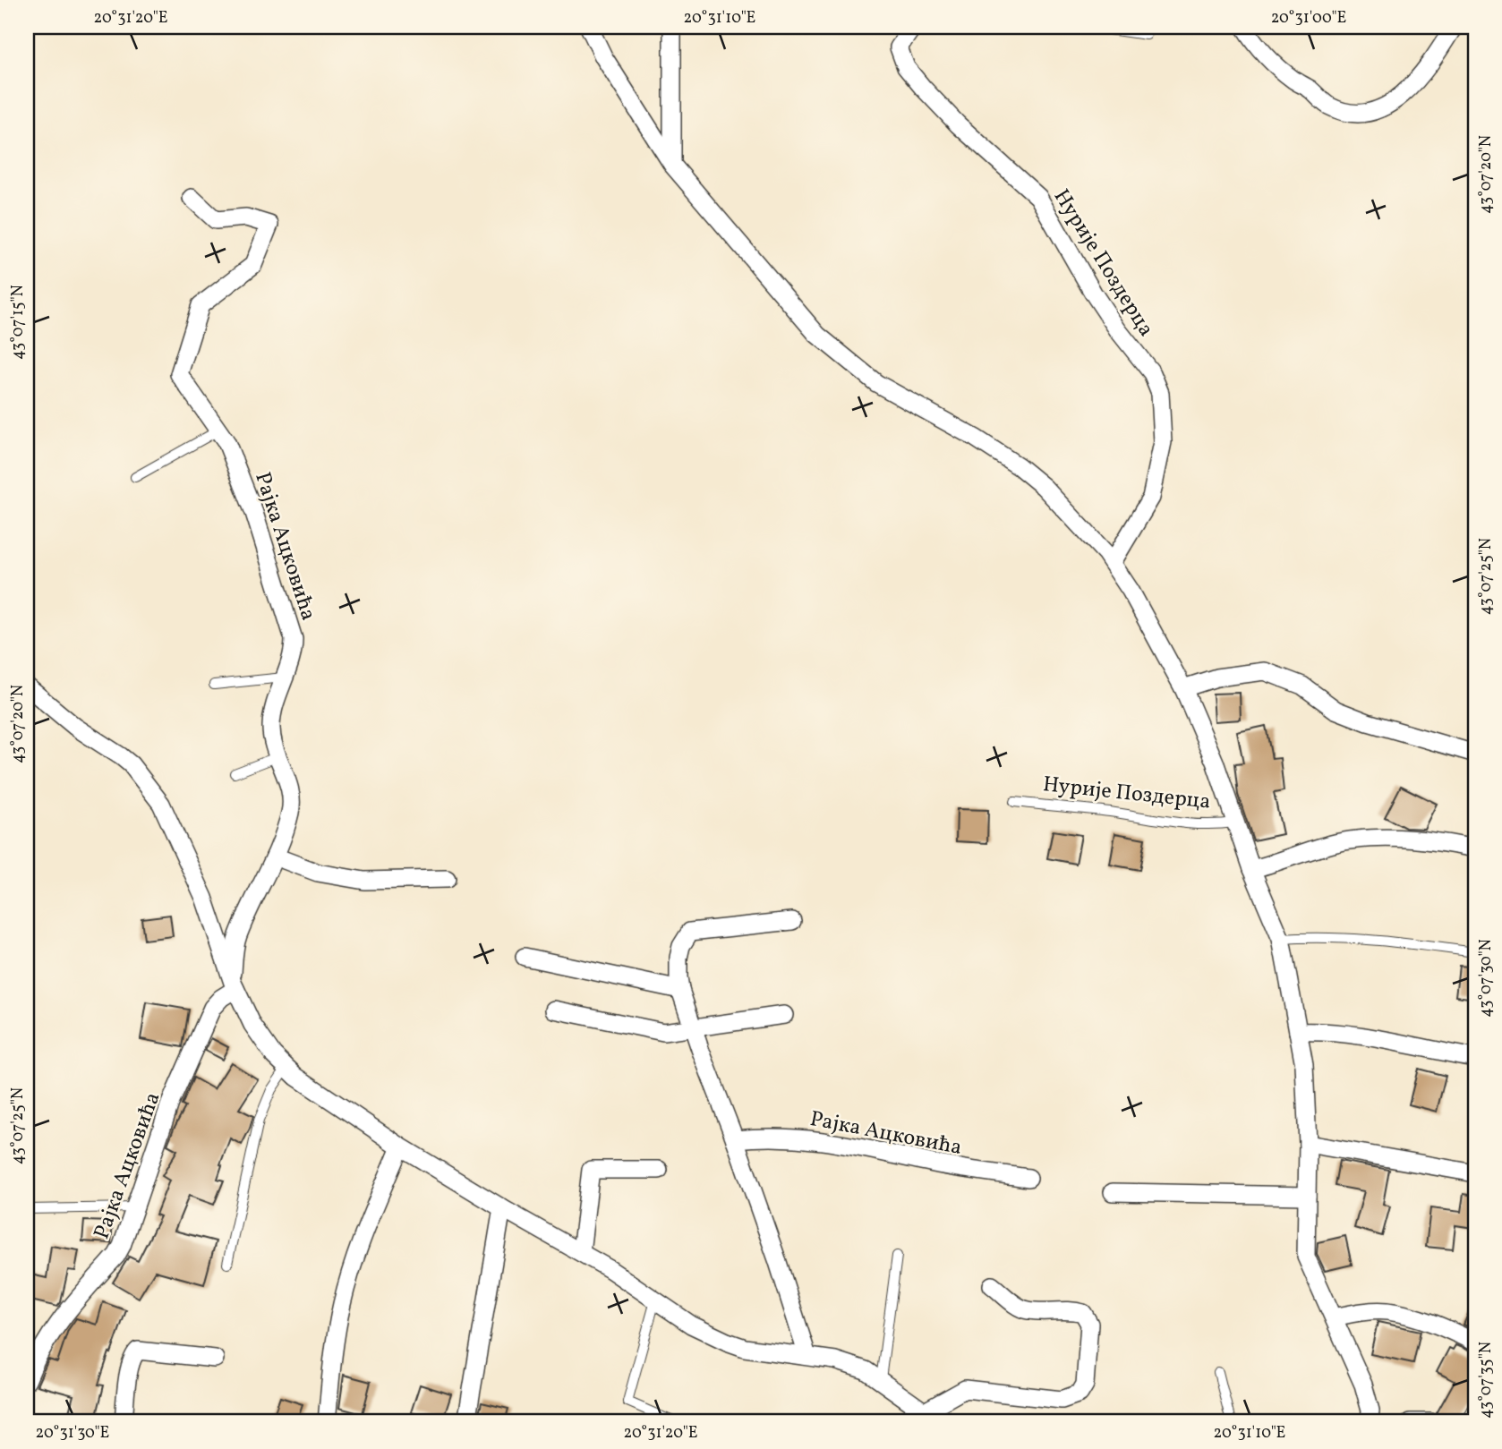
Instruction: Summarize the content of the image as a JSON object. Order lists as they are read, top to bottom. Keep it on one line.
{"streets":{"street":["Нурије Поздерца","Рајка Ацковића"]},"coordinates":["20°31'20\"E","20°31'10\"E","20°31'00\"E","43°07'20\"N","43°07'15\"N","43°07'25\"N","43°07'30\"N","43°07'35\"N","20°31'30\"E"]}
